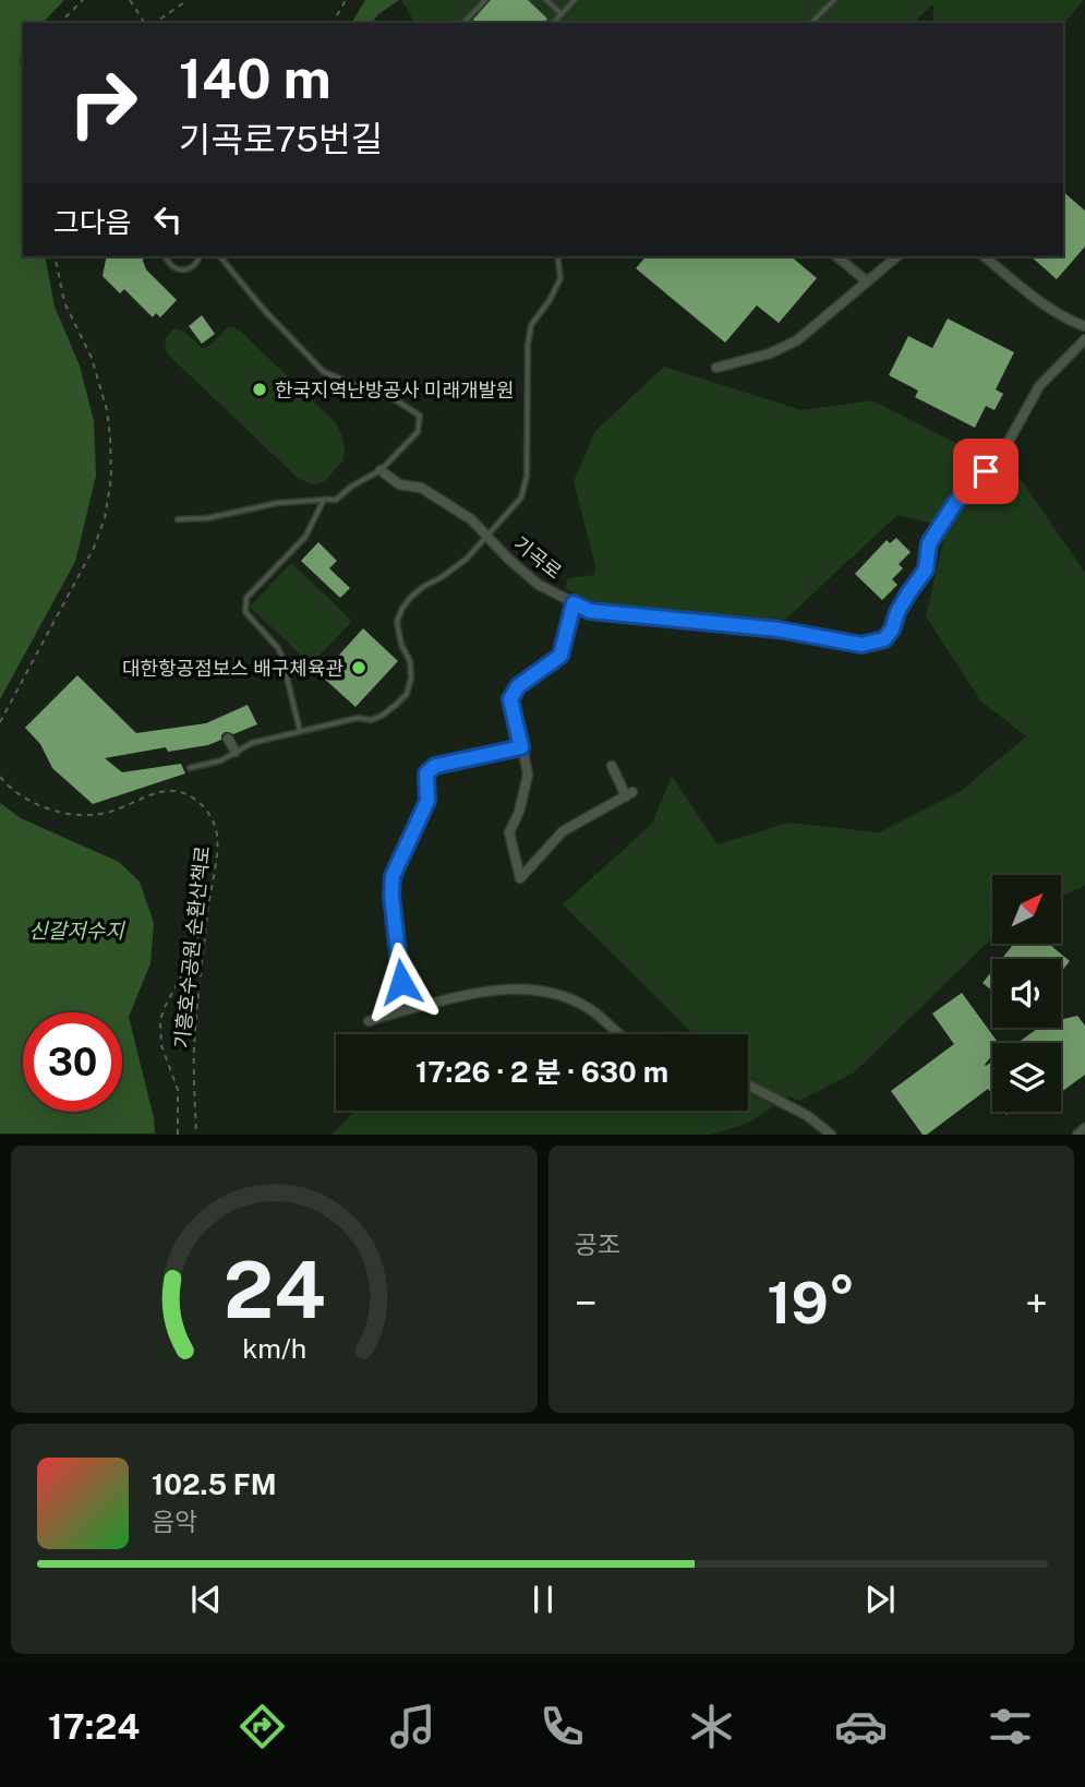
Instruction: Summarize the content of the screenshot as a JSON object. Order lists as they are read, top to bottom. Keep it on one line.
{"streets":{"street":["기곡로"],"path":["기흥호수공원 순환산책로"]},"water":["신갈저수지"],"places":["한국지역난방공사 미래개발원","대한항공점보스 배구체육관"],"north":"top right","page":{"turn":["140 m","기곡로75번길"],"then":"그다음","limit":"30","trip":"17:26 · 2 분 · 630 m","tile":"공조","heat":["−","19°","+"],"song":["102.5 FM","음악"],"tabs":"17:24","gauge":["24","km/h"]}}
